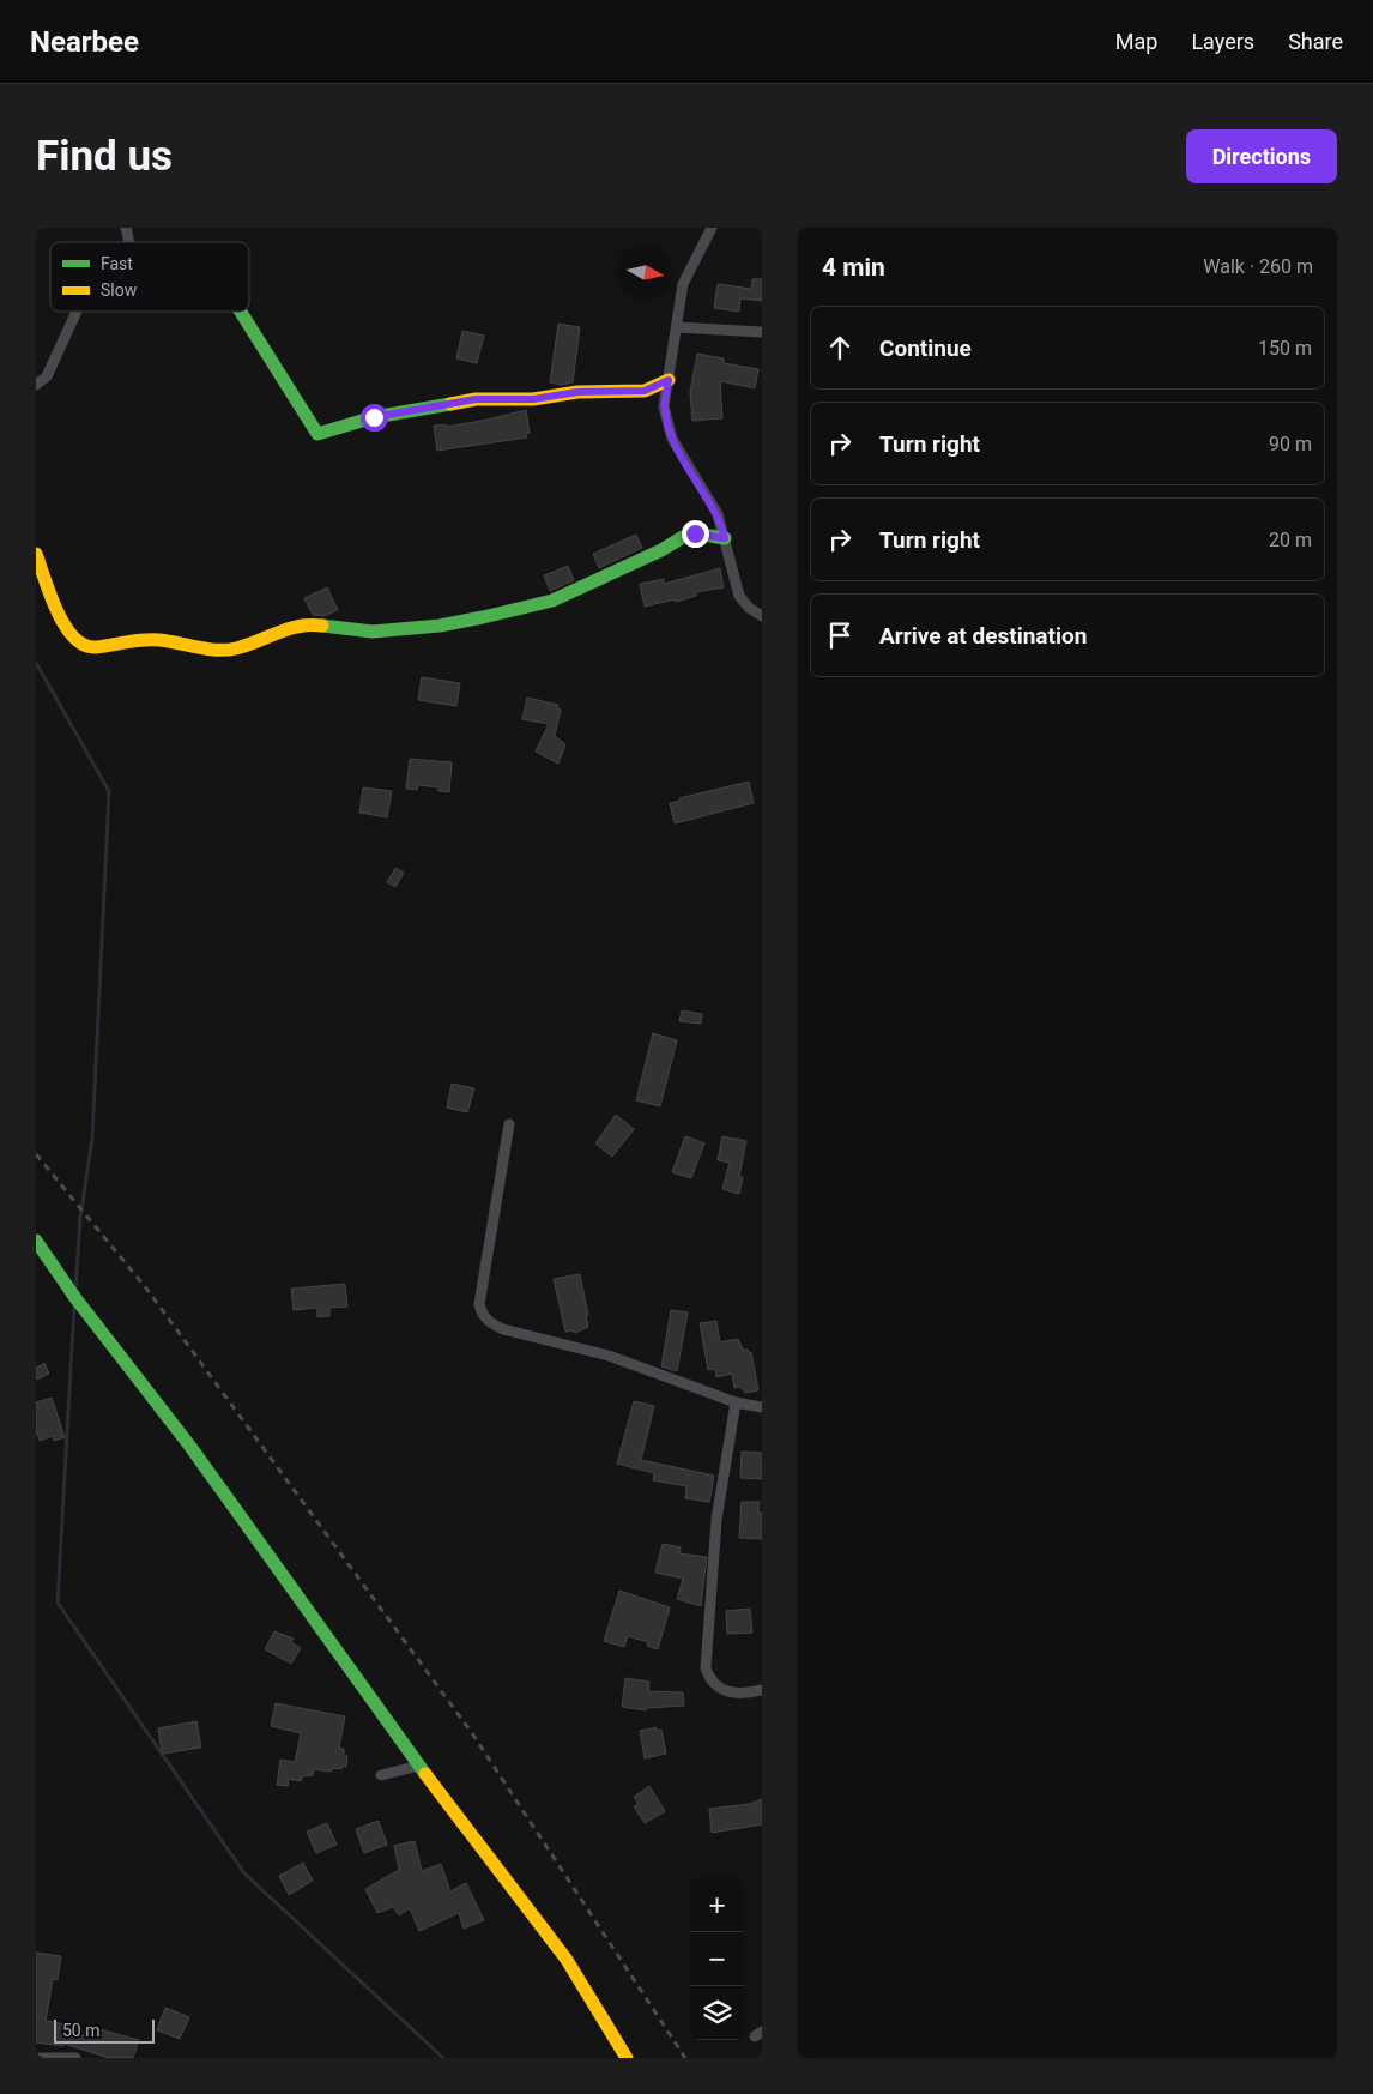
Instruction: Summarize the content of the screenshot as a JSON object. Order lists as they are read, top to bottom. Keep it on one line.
{"legend":["Fast","Slow"],"scale_bar":"50 m","north":"right","page":{"header":"Nearbee","nav":["Map","Layers","Share"],"buttons":"Directions","title":"Find us","heading":["4 min","Walk · 260 m"],"list":[["Continue","150 m"],["Turn right","90 m"],["Turn right","20 m"],"Arrive at destination"],"map_buttons":["+","−"],"scale":"50 m"}}
